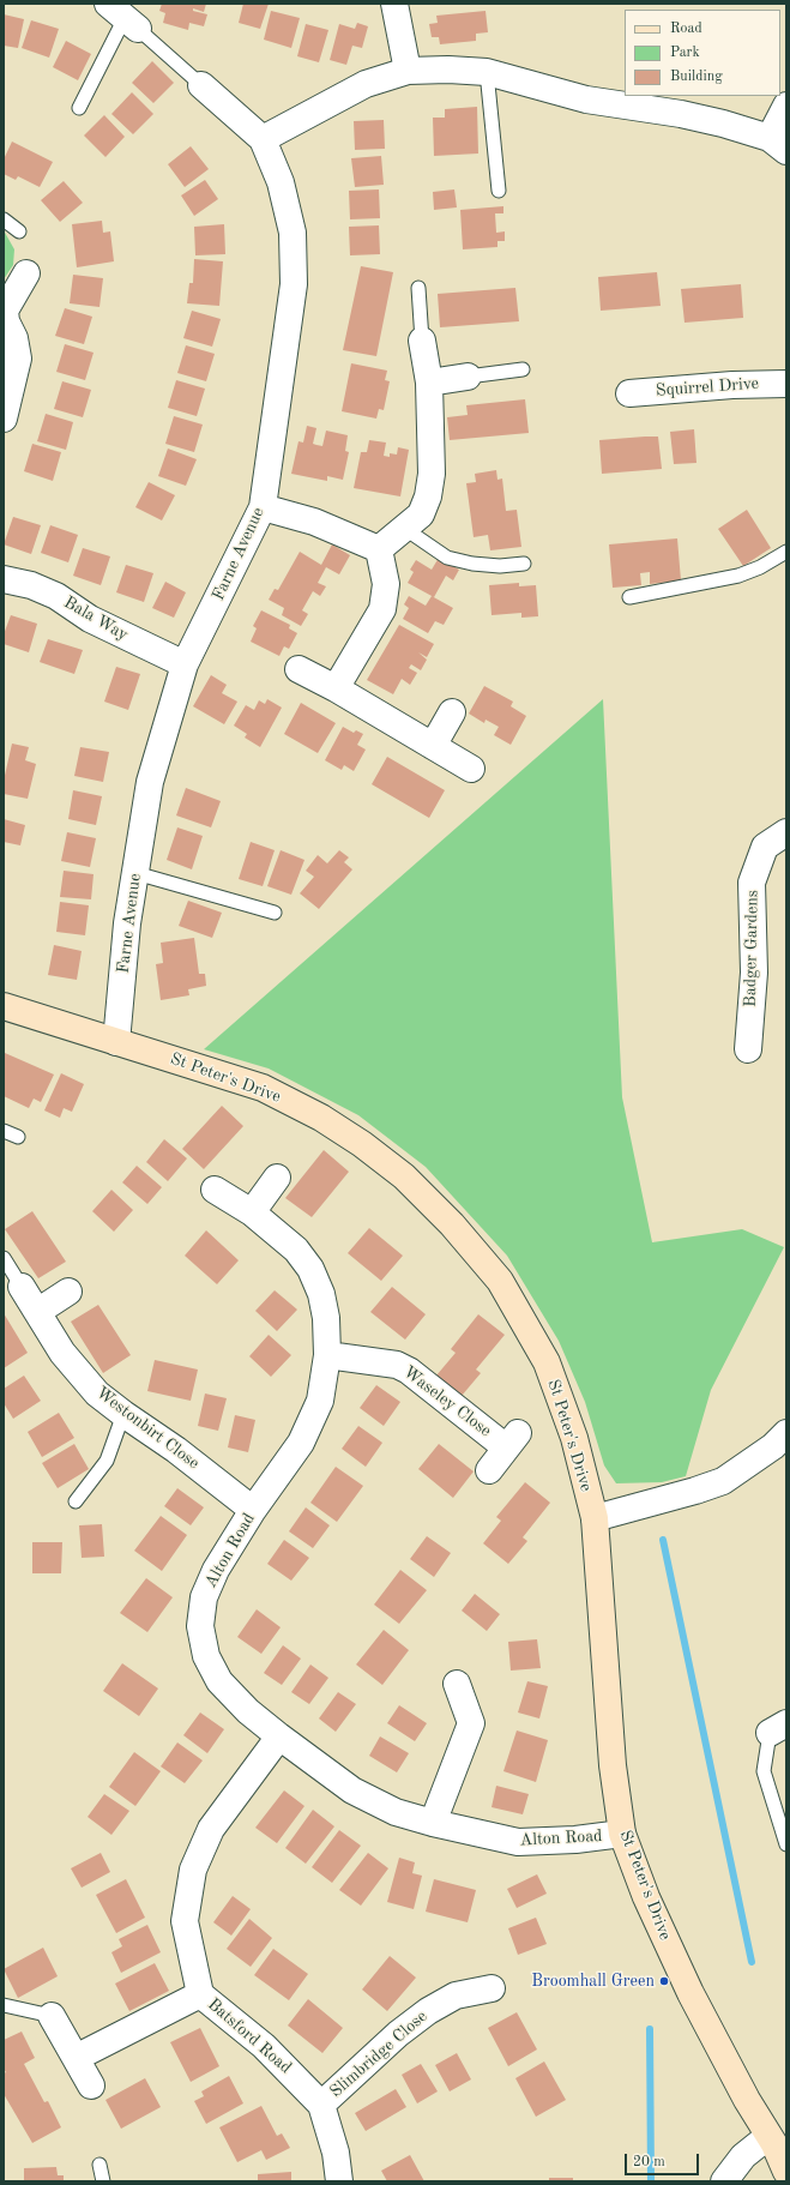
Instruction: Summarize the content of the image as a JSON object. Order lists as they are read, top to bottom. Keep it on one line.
{"streets":{"street":["Squirrel Drive","Farne Avenue","Bala Way","Badger Gardens","St Peter's Drive","Waseley Close","Westonbirt Close","Alton Road","Batsford Road","Slimbridge Close"]},"crossings":[["Farne Avenue","Bala Way"],["Farne Avenue","St Peter's Drive"],["St Peter's Drive","Alton Road"],["Waseley Close","Alton Road"],["Westonbirt Close","Alton Road"],["Alton Road","Batsford Road"],["Batsford Road","Slimbridge Close"]],"places":["Broomhall Green"],"legend":["Road","Park","Building"],"scale_bar":"20 m"}
